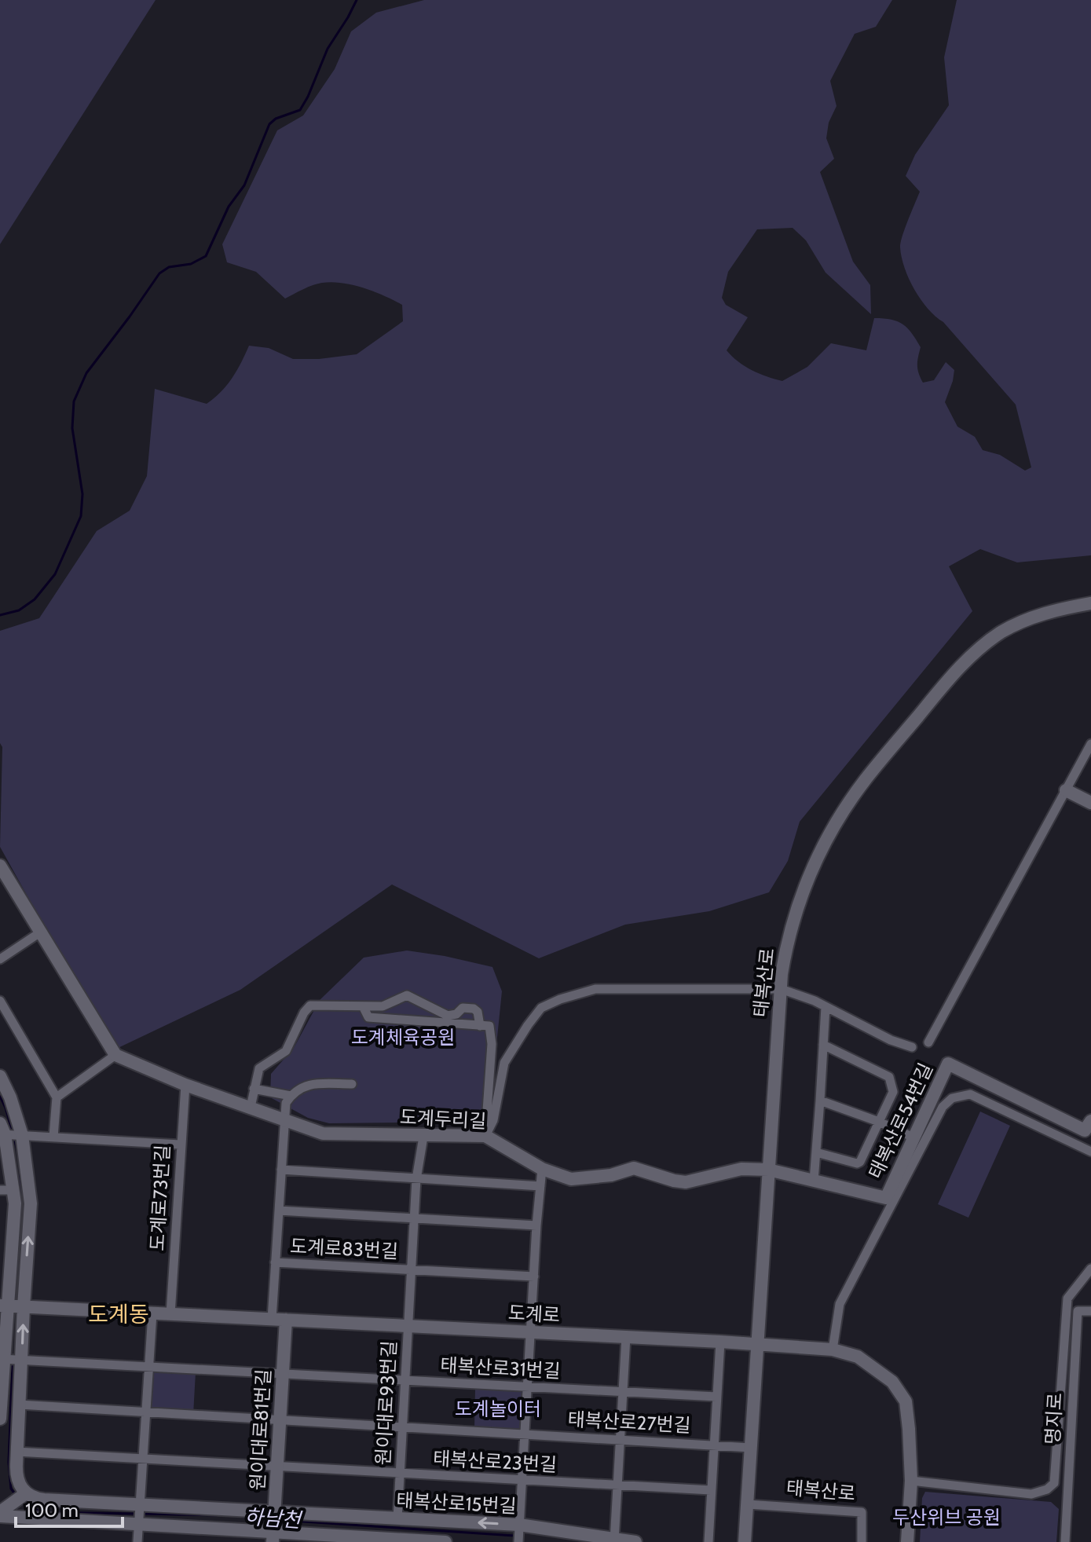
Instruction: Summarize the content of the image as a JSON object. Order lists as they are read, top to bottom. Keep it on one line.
{"streets":{"street":["태복산로","도계두리길","태복산로54번길","도계로73번길","도계로83번길","도계로","태복산로31번길","원이대로93번길","명지로","태복산로27번길","원이대로81번길","태복산로23번길","태복산로15번길"]},"crossings":[["태복산로","도계두리길"],["태복산로","태복산로54번길"],["태복산로","도계로"],["태복산로","태복산로27번길"],["도계두리길","태복산로54번길"],["도계두리길","도계로73번길"],["도계두리길","도계로83번길"],["도계두리길","원이대로93번길"],["도계로73번길","도계로"],["도계로83번길","도계로"],["도계로83번길","원이대로93번길"],["도계로","원이대로93번길"],["도계로","원이대로81번길"],["태복산로31번길","원이대로93번길"],["태복산로31번길","원이대로81번길"],["원이대로93번길","태복산로27번길"],["원이대로93번길","태복산로23번길"],["원이대로93번길","태복산로15번길"],["태복산로27번길","원이대로81번길"],["원이대로81번길","태복산로23번길"],["원이대로81번길","태복산로15번길"]],"districts":["도계동"],"water":["하남천"],"parks":["도계체육공원","도계놀이터","두산위브 공원"],"scale_bar":"100 m"}
